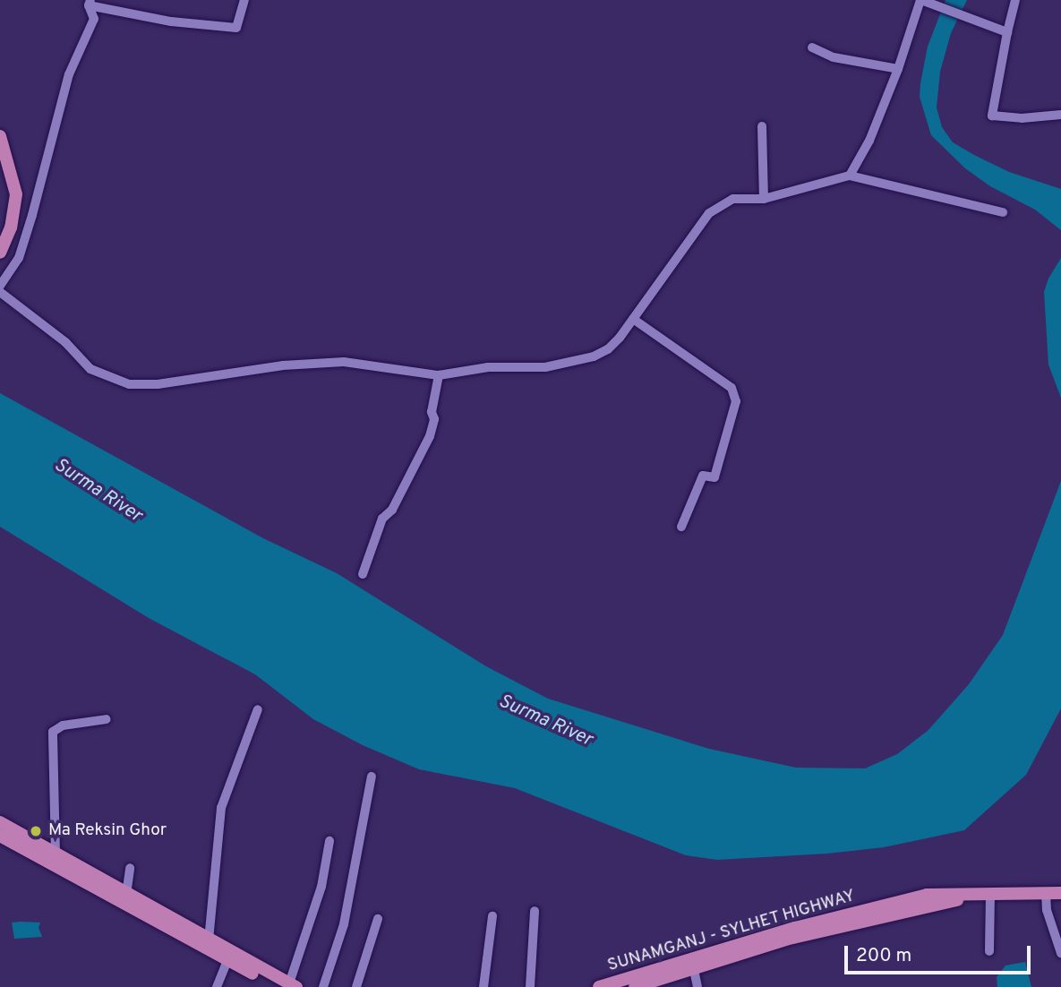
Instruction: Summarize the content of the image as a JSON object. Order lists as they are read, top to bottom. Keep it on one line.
{"streets":{"main road":["SUNAMGANJ - SYLHET HIGHWAY"]},"water":["Surma River"],"places":["Ma Reksin Ghor"],"scale_bar":"200 m"}
